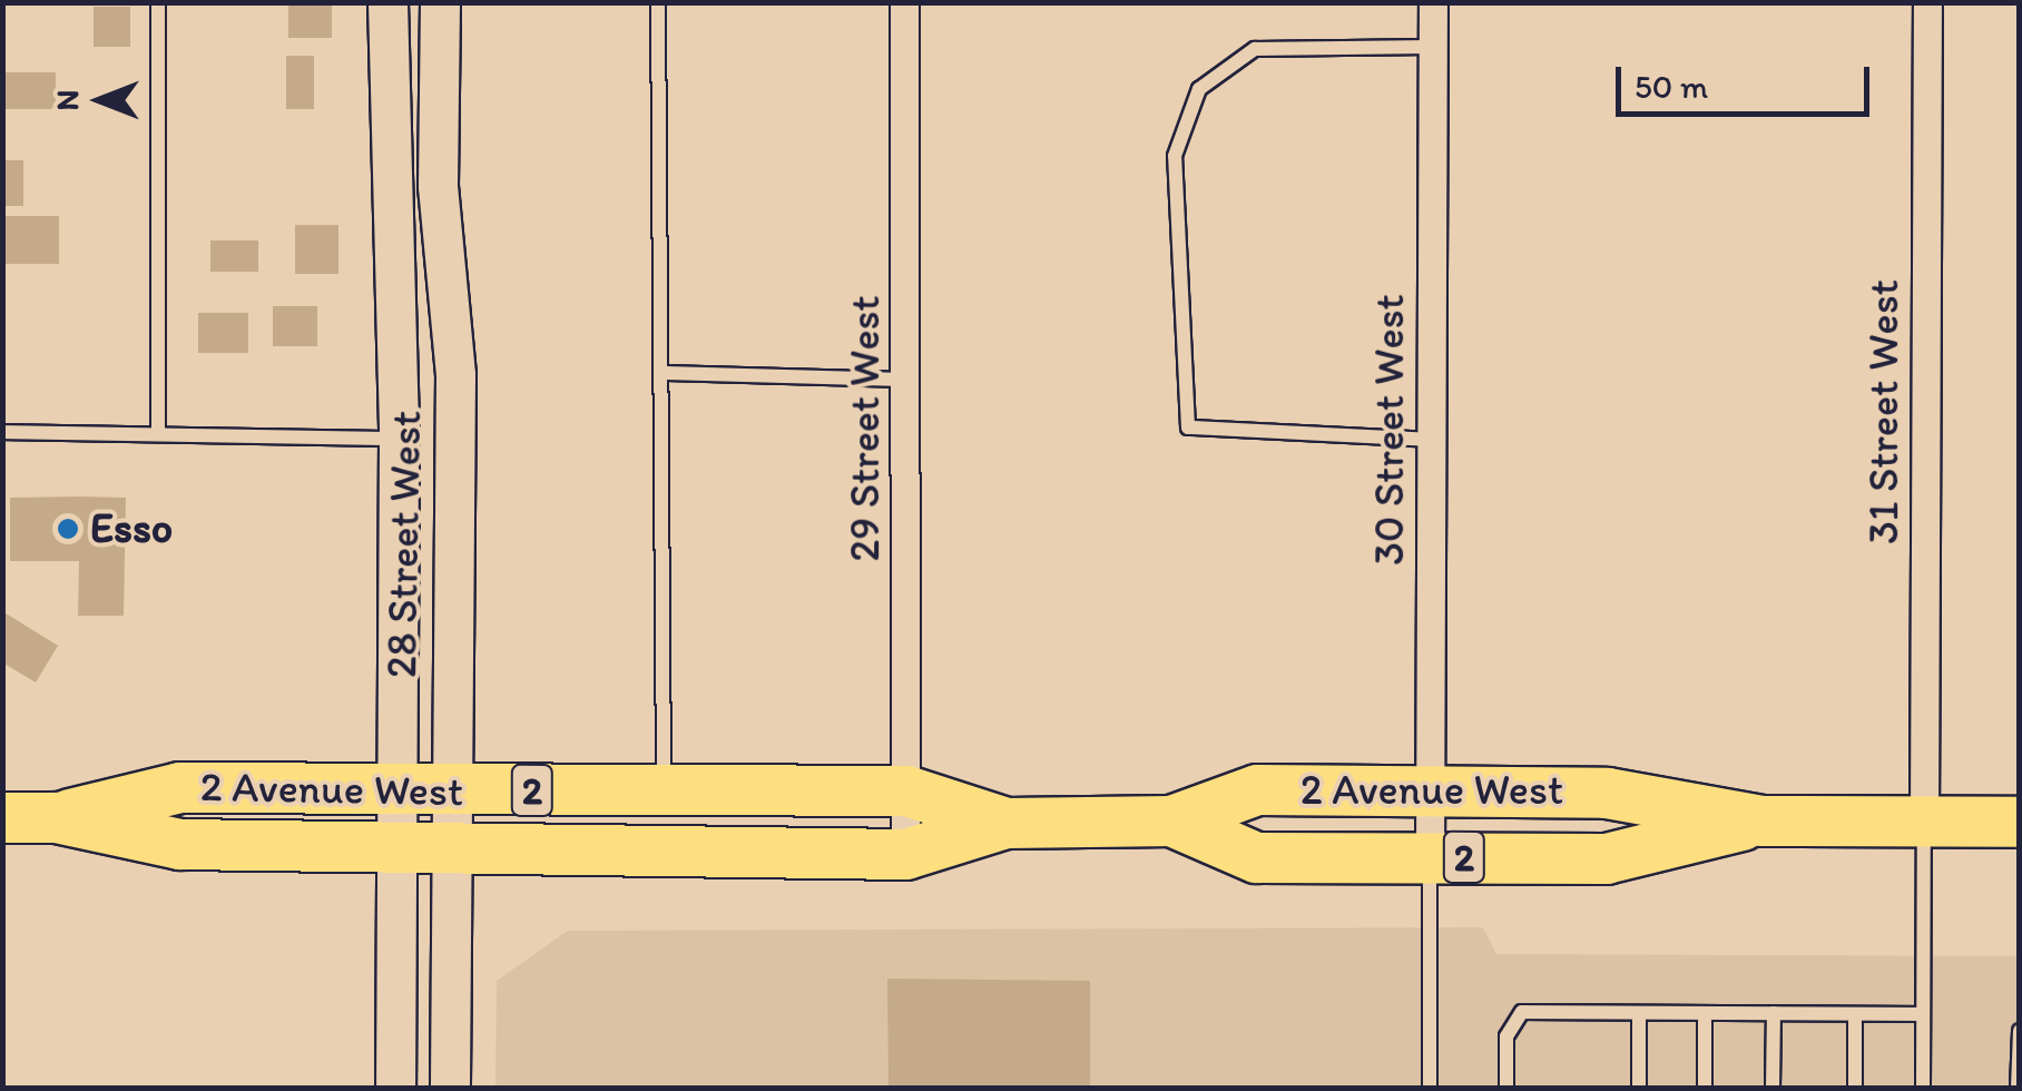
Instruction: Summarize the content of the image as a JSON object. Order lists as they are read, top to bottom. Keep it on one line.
{"streets":{"highway":["2 Avenue West","2"],"street":["31 Street West","29 Street West","30 Street West","28 Street West"]},"crossings":[["31 Street West","2 Avenue West"],["29 Street West","2 Avenue West"],["30 Street West","2 Avenue West"],["28 Street West","2 Avenue West"]],"places":["Esso"],"scale_bar":"50 m","north":"left"}
